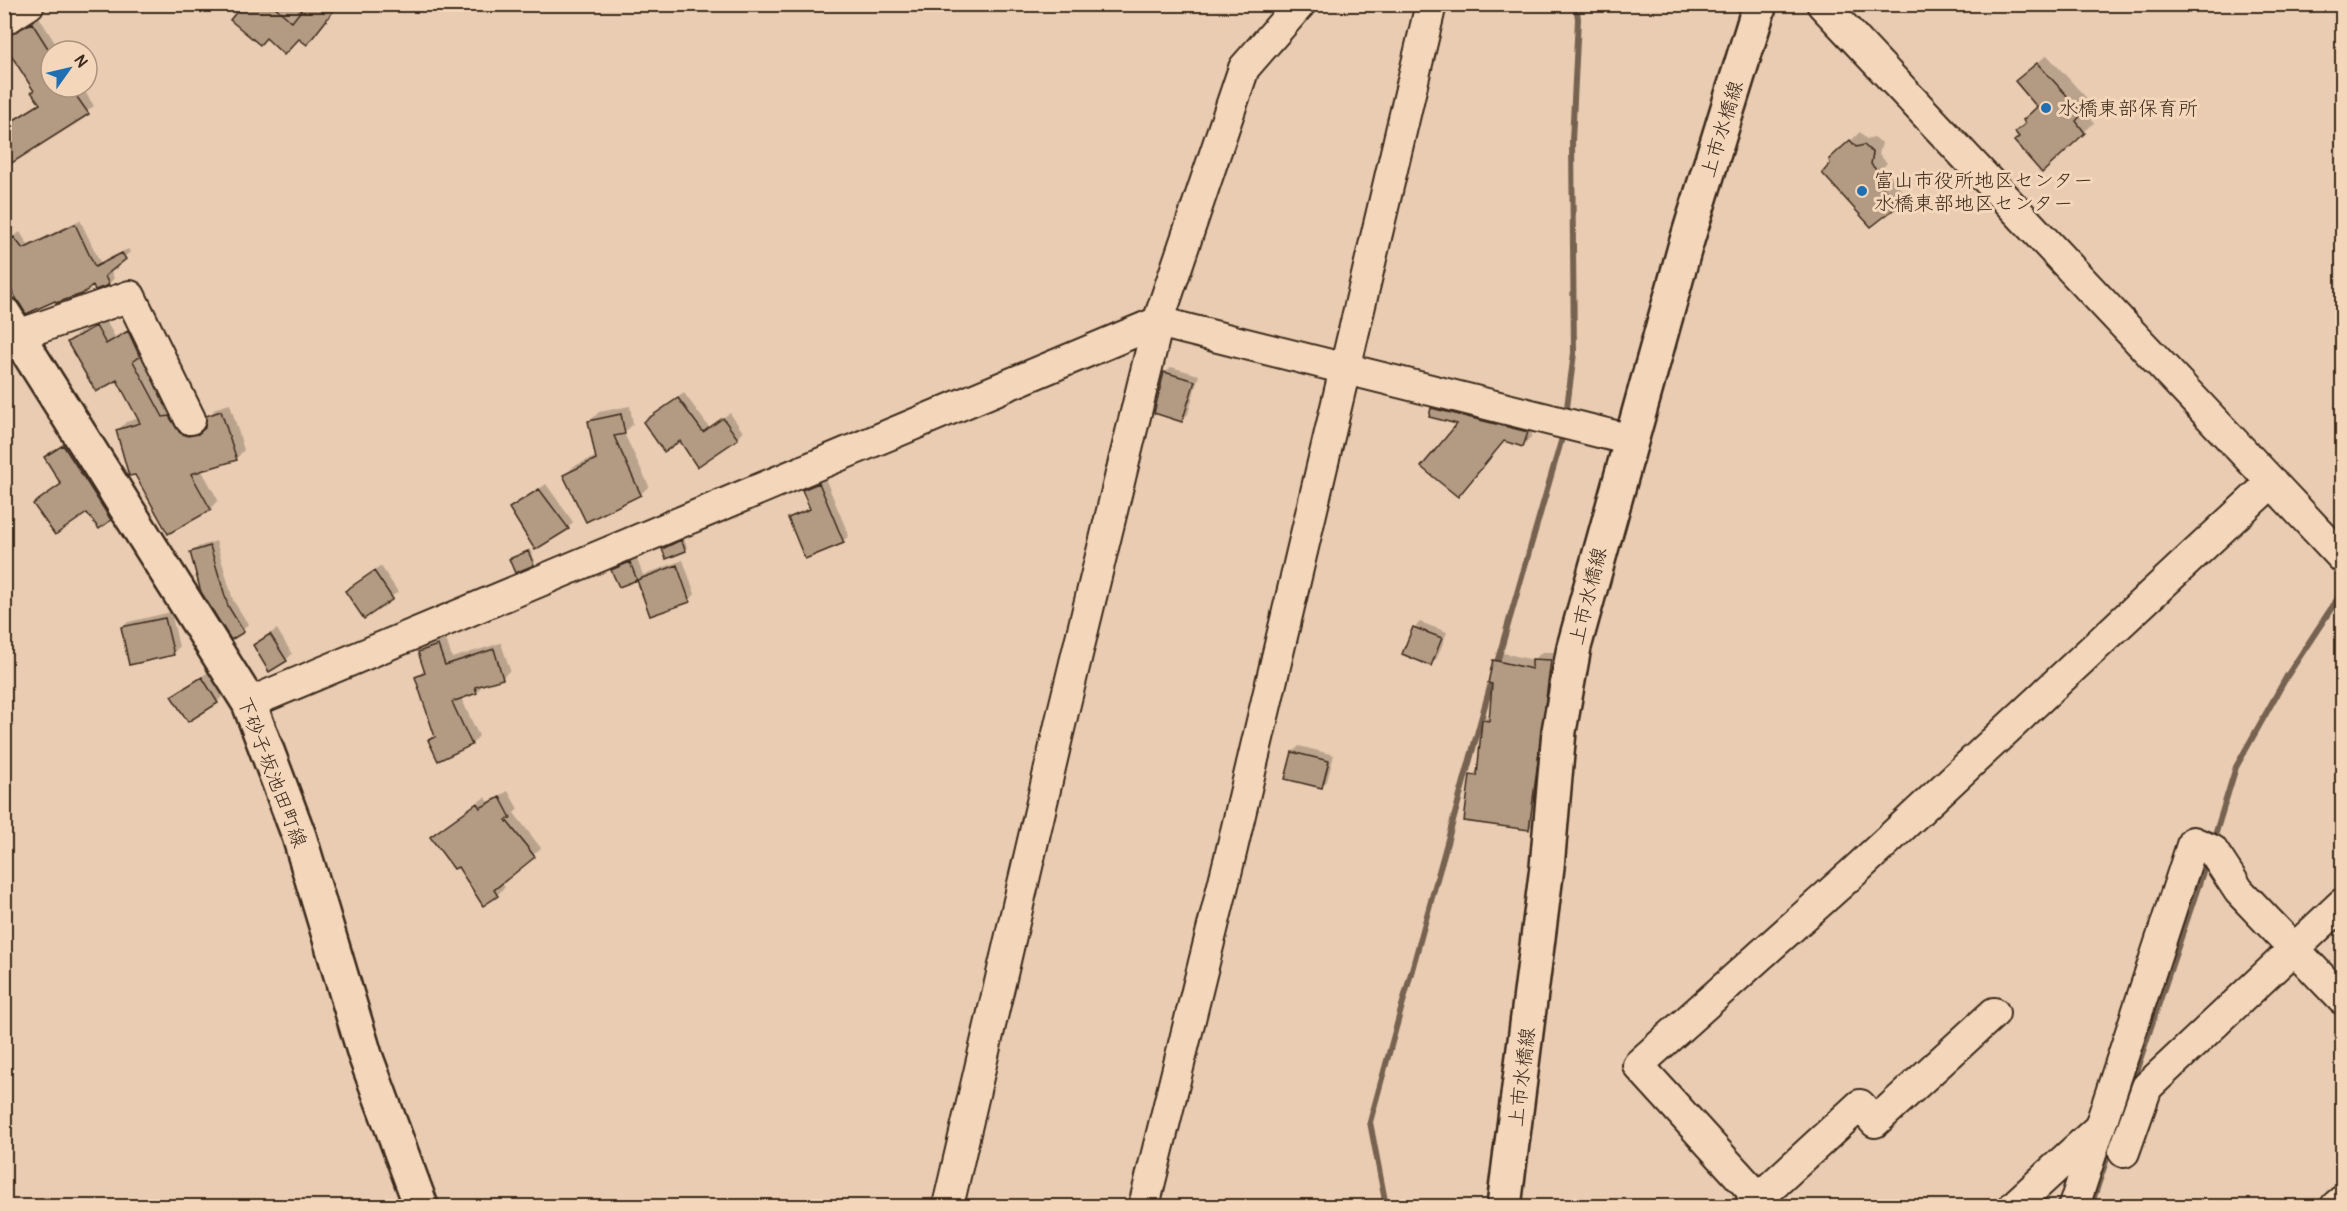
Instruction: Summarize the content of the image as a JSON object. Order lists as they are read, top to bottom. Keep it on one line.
{"streets":{"main road":["上市水橋線","下砂子坂池田町線"]},"places":["水橋東部保育所","富山市役所地区センター 水橋東部地区センター"],"north":"top right"}
